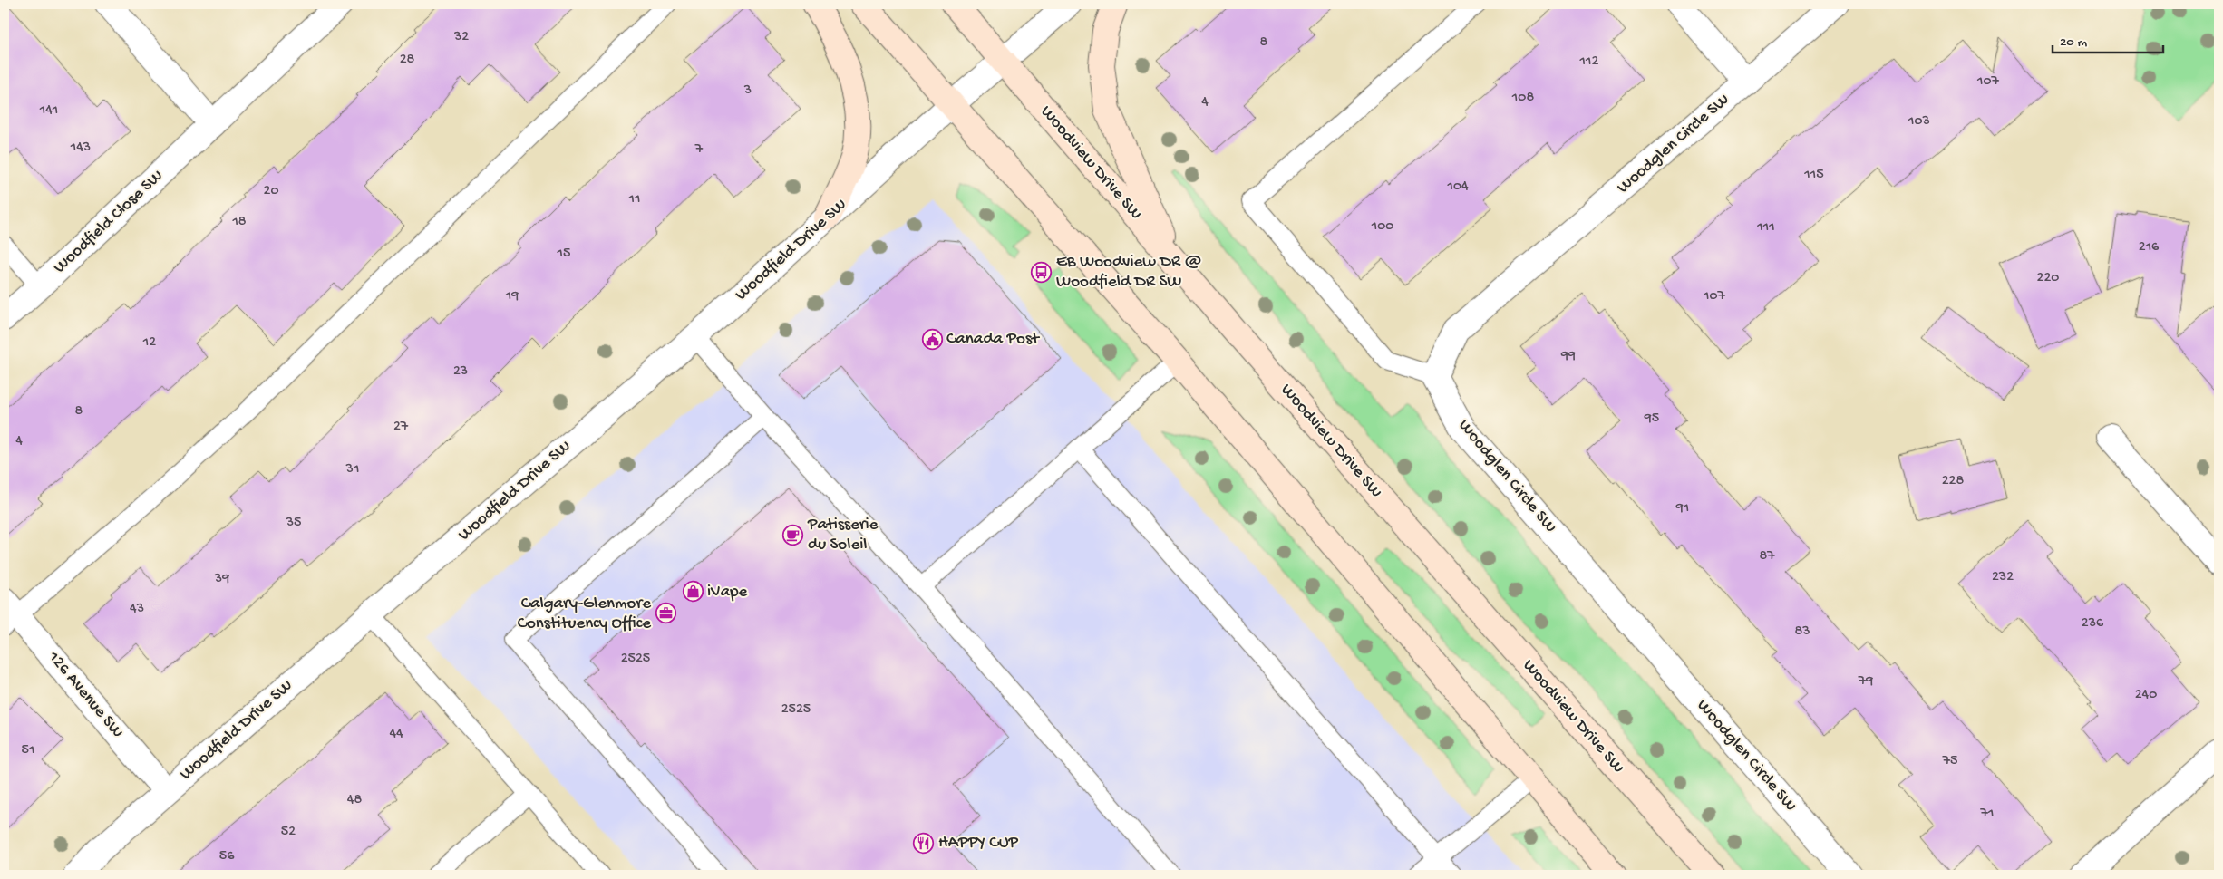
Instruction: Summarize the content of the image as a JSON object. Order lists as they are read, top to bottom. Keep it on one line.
{"streets":{"street":["Woodglen Circle SW","Woodview Drive SW","Woodfield Close SW","Woodfield Drive SW","126 Avenue SW"]},"crossings":[["Woodview Drive SW","Woodfield Drive SW"],["Woodfield Drive SW","126 Avenue SW"]],"places":{"bus stop":["EB Woodview DR @ Woodfield DR SW"],"public building":["Canada Post"],"cafe":["Patisserie du Soleil"],"shop":["iVape"],"office":["Calgary-Glenmore Constituency Office"],"restaurant":["HAPPY CUP"]},"house_numbers":["32","8","28","112","107","3","108","4","141","103","143","7","115","104","20","11","18","100","111","216","15","220","19","107","12","99","23","8","95","27","4","31","228","91","35","87","232","39","43","236","83","2525","79","240","2525","44","51","75","48","71","52","56"],"scale_bar":"20 m"}
